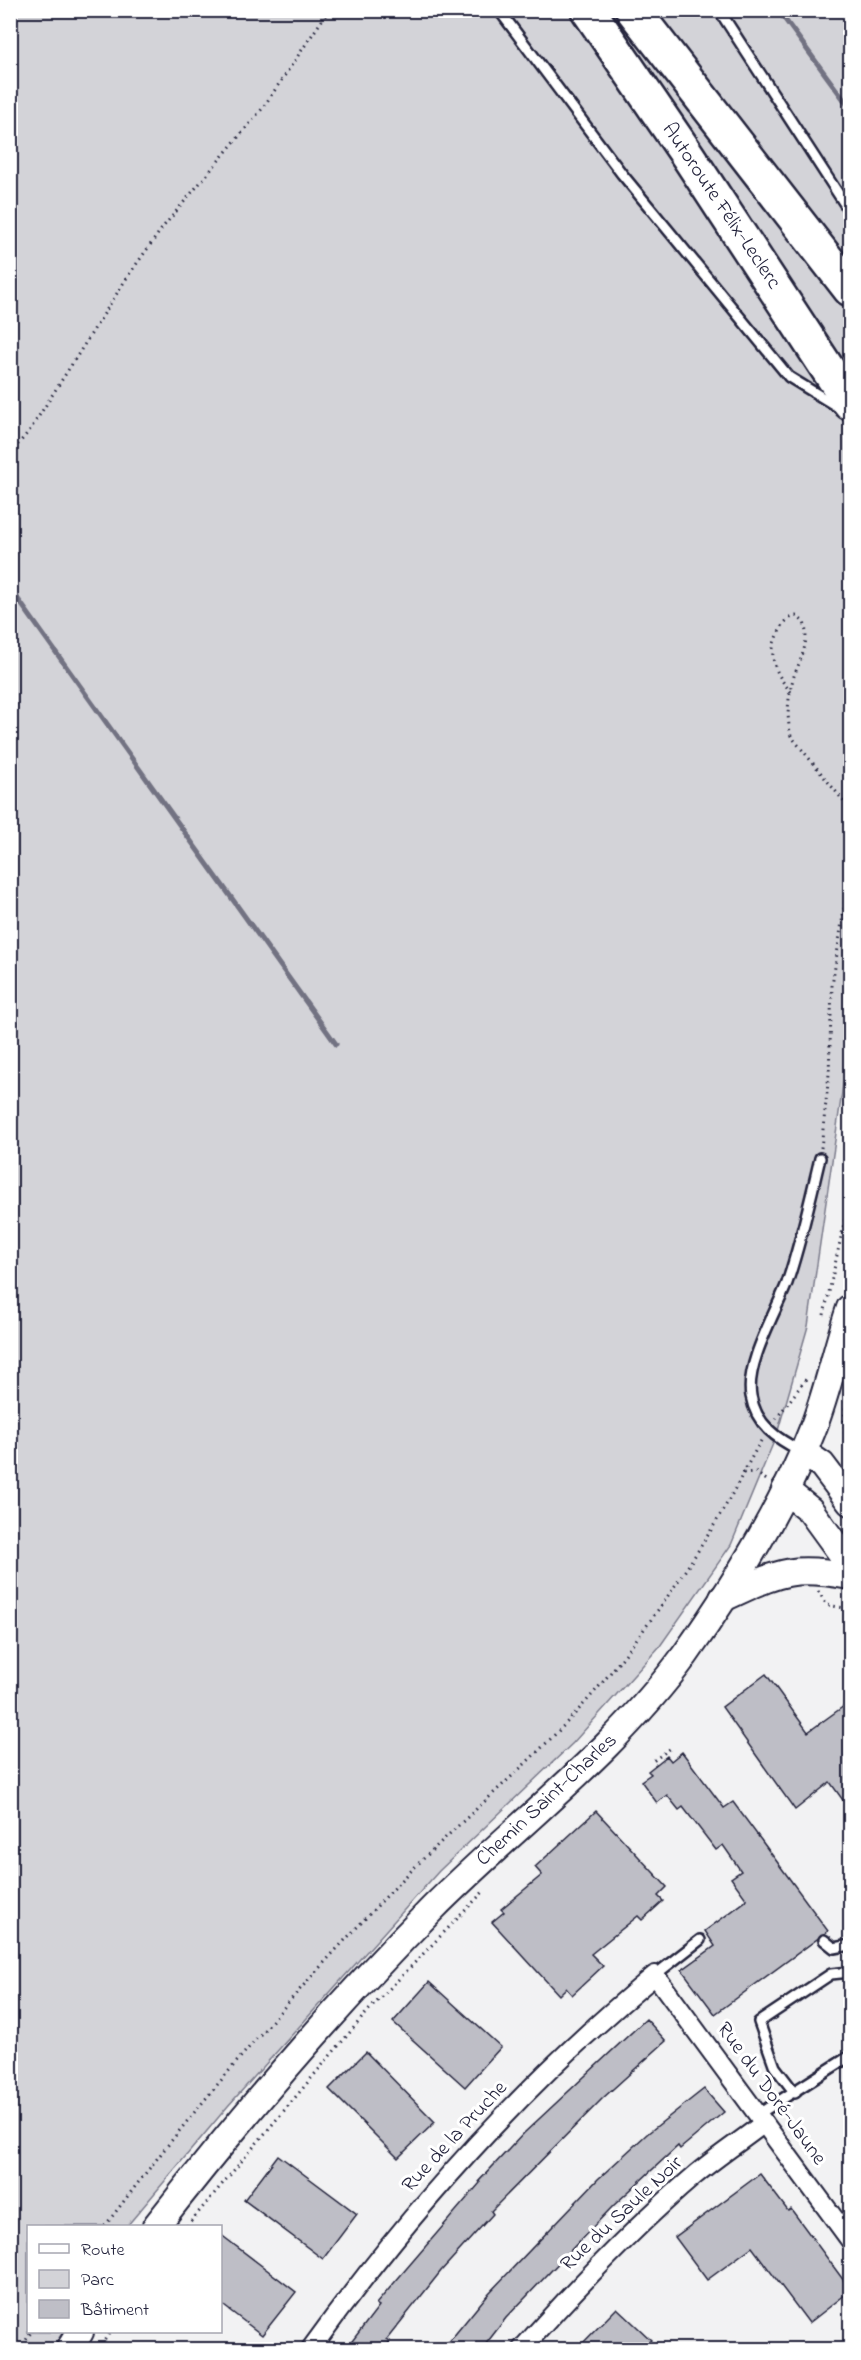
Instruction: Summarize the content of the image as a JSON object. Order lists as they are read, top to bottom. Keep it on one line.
{"streets":{"highway":["Autoroute Félix-Leclerc"],"main road":["Chemin Saint-Charles"],"street":["Rue du Doré-Jaune","Rue de la Pruche","Rue du Saule Noir"]},"crossings":[["Rue du Doré-Jaune","Rue de la Pruche"],["Rue du Doré-Jaune","Rue du Saule Noir"]],"legend":["Route","Parc","Bâtiment"]}
